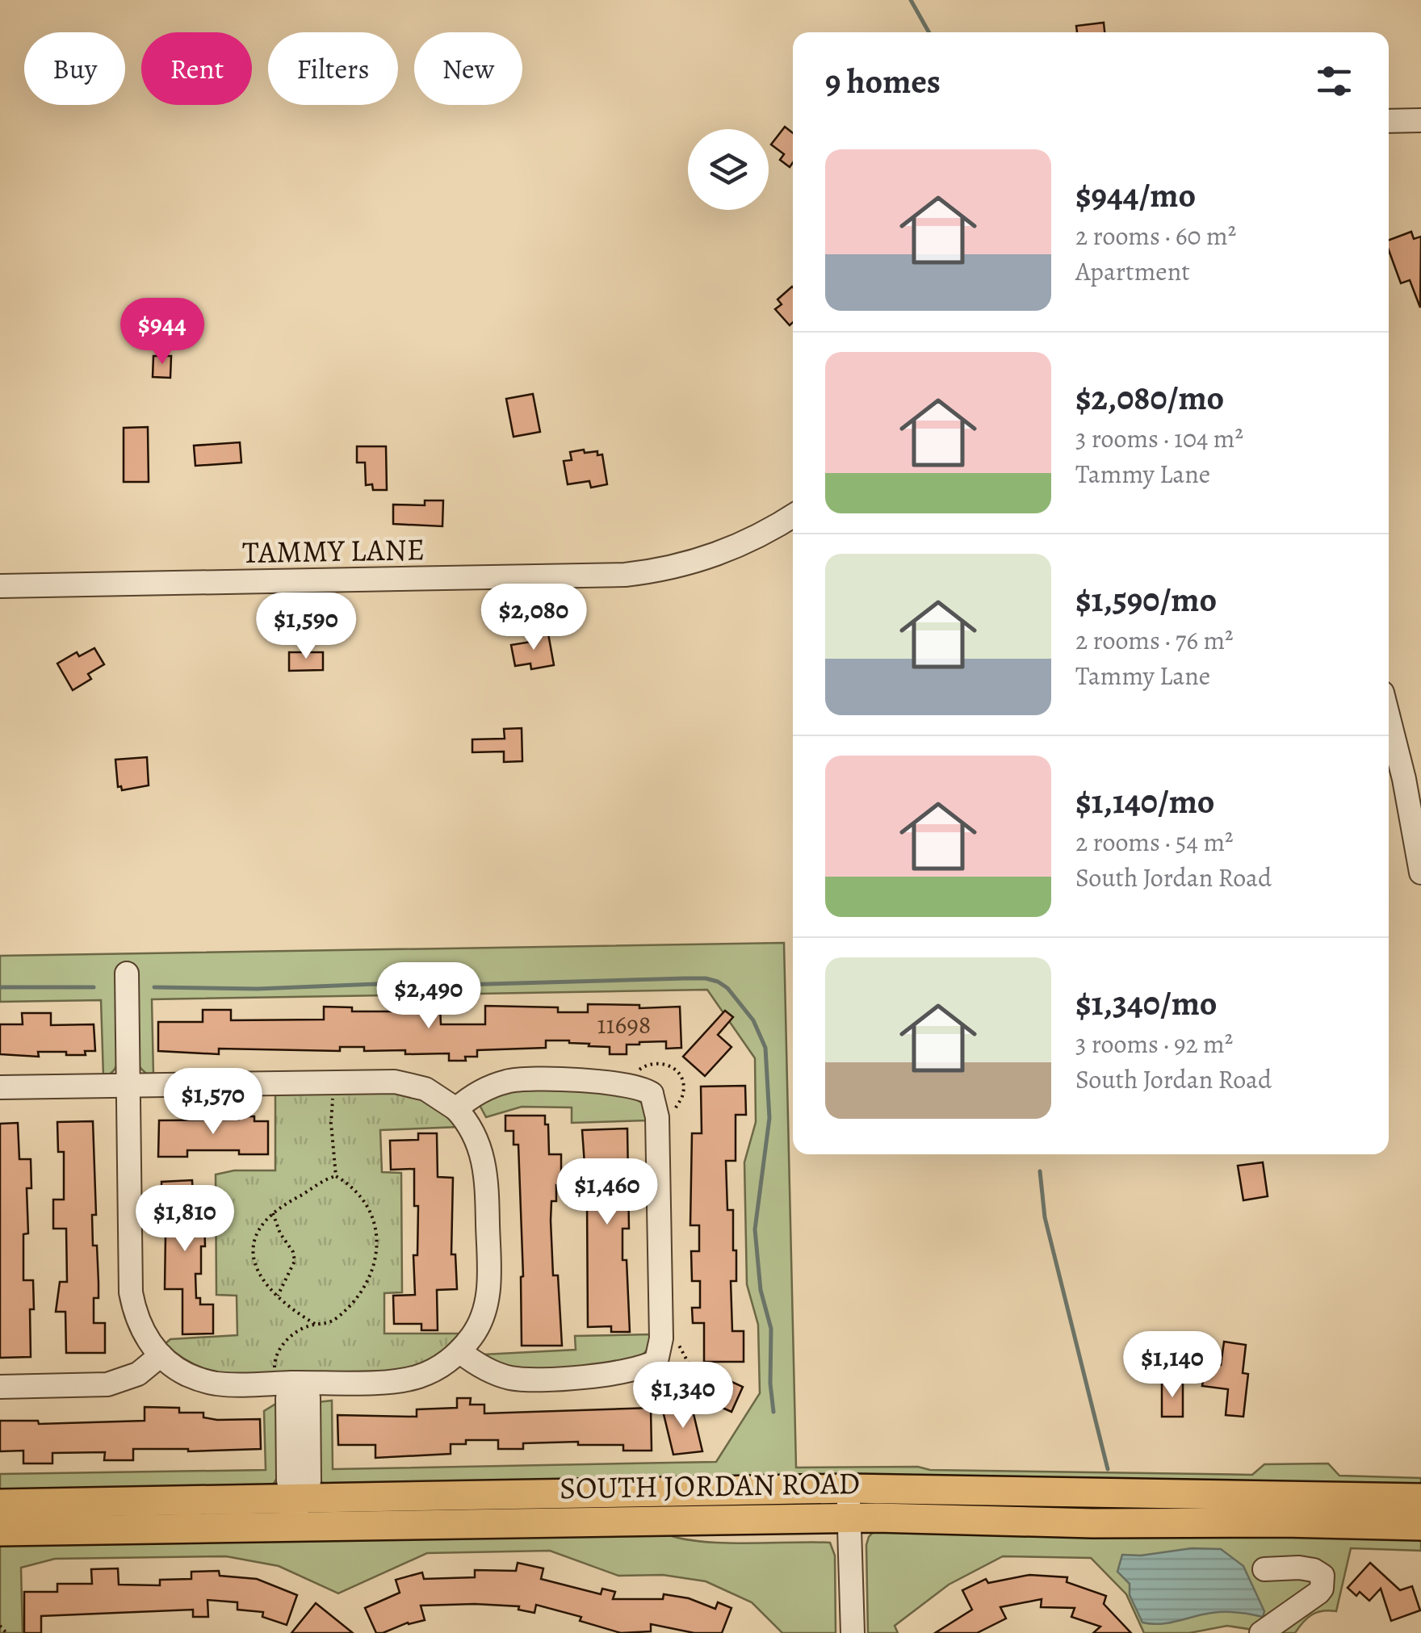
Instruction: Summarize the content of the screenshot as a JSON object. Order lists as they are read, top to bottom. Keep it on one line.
{"streets":{"main road":["SOUTH JORDAN ROAD"],"street":["TAMMY LANE"]},"house_numbers":["11698"],"page":{"chip":["Buy","Rent","Filters","New"],"heading":"9 homes","list":[{"name":"$944/mo","note":"2 rooms · 60 m² · Apartment"},{"name":"$2,080/mo","note":"3 rooms · 104 m² · Tammy Lane"},{"name":"$1,590/mo","note":"2 rooms · 76 m² · Tammy Lane"},{"name":"$1,140/mo","note":"2 rooms · 54 m² · South Jordan Road"},{"name":"$1,340/mo","note":"3 rooms · 92 m² · South Jordan Road"}],"price":["$944","$2,080","$1,590","$2,490","$1,570","$1,460","$1,810","$1,140","$1,340"]}}
